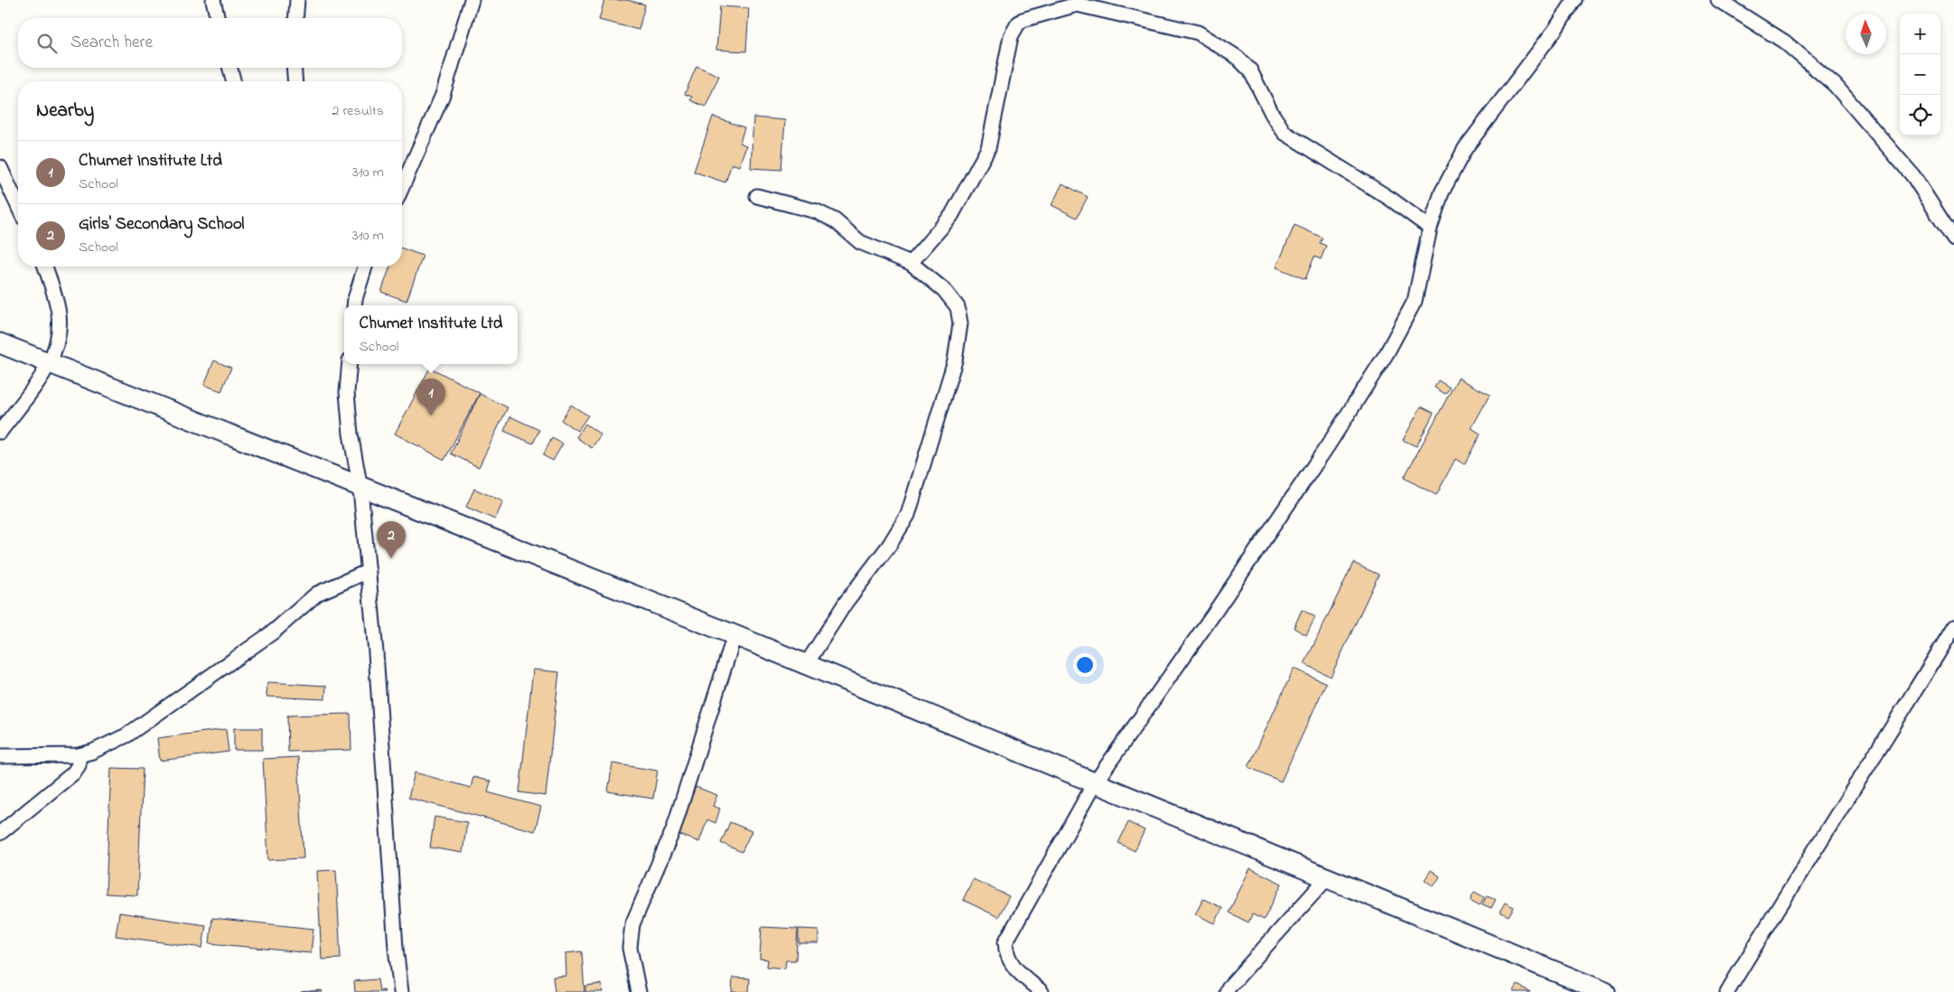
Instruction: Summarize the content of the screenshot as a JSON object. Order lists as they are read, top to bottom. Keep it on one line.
{"north":"top","page":{"map_buttons":["+","−"],"search":"Search here","heading":["Nearby","2 results"],"list":[{"mark":"1","name":"Chumet Institute Ltd","note":"School","value":"310 m"},{"mark":"2","name":"Girls' Secondary School","note":"School","value":"310 m"}],"popup":["Chumet Institute Ltd","School"],"pins":["1","2"]}}
